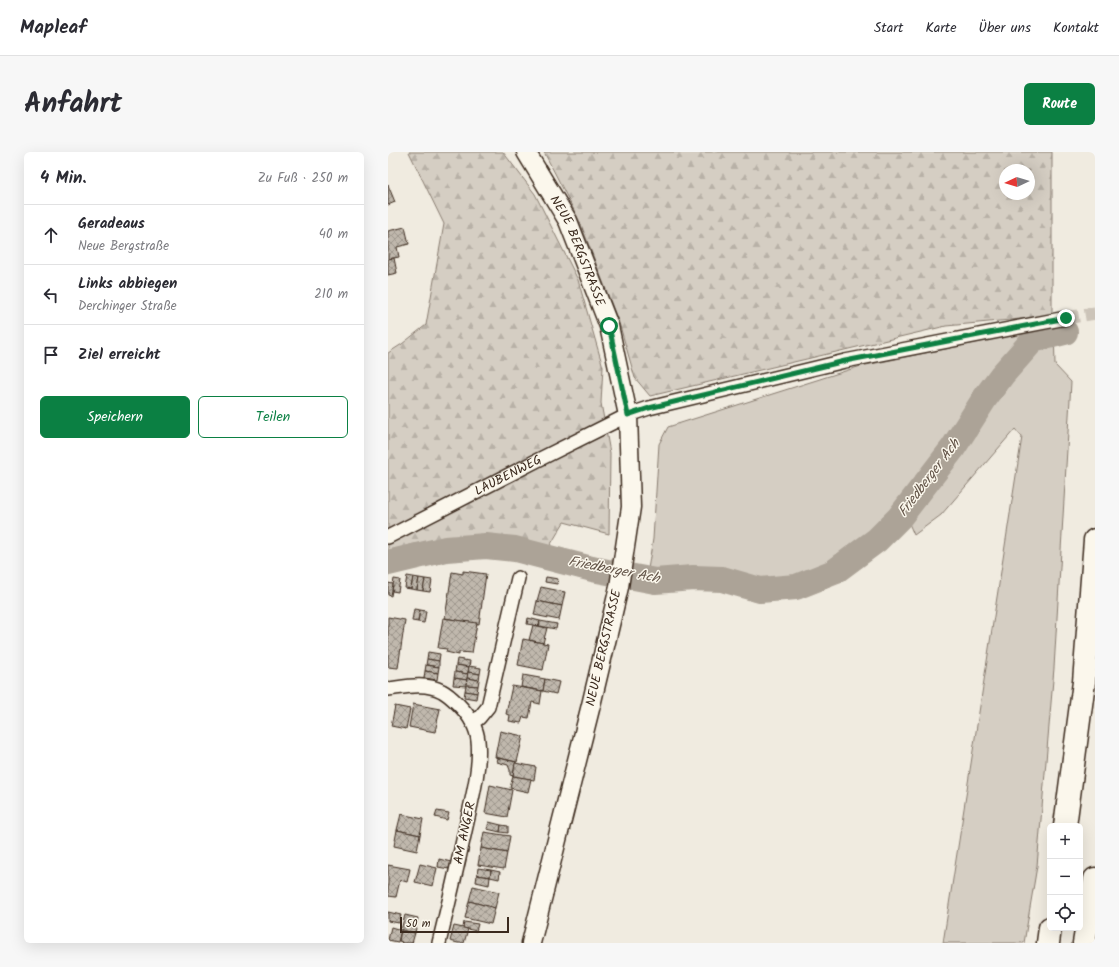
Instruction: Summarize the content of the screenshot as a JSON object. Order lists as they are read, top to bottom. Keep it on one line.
{"streets":{"main road":["NEUE BERGSTRASSE"],"street":["LAUBENWEG","AM ANGER"]},"crossings":[["NEUE BERGSTRASSE","LAUBENWEG"]],"water":["Friedberger Ach"],"scale_bar":"50 m","north":"left","page":{"header":"Mapleaf","nav":["Start","Karte","Über uns","Kontakt"],"title":"Anfahrt","buttons":["Route",["Speichern","Teilen"]],"heading":["4 Min.","Zu Fuß · 250 m"],"list":[["Geradeaus","Neue Bergstraße","40 m"],["Links abbiegen","Derchinger Straße","210 m"],"Ziel erreicht"],"map_buttons":["+","−"],"scale":"50 m"}}
